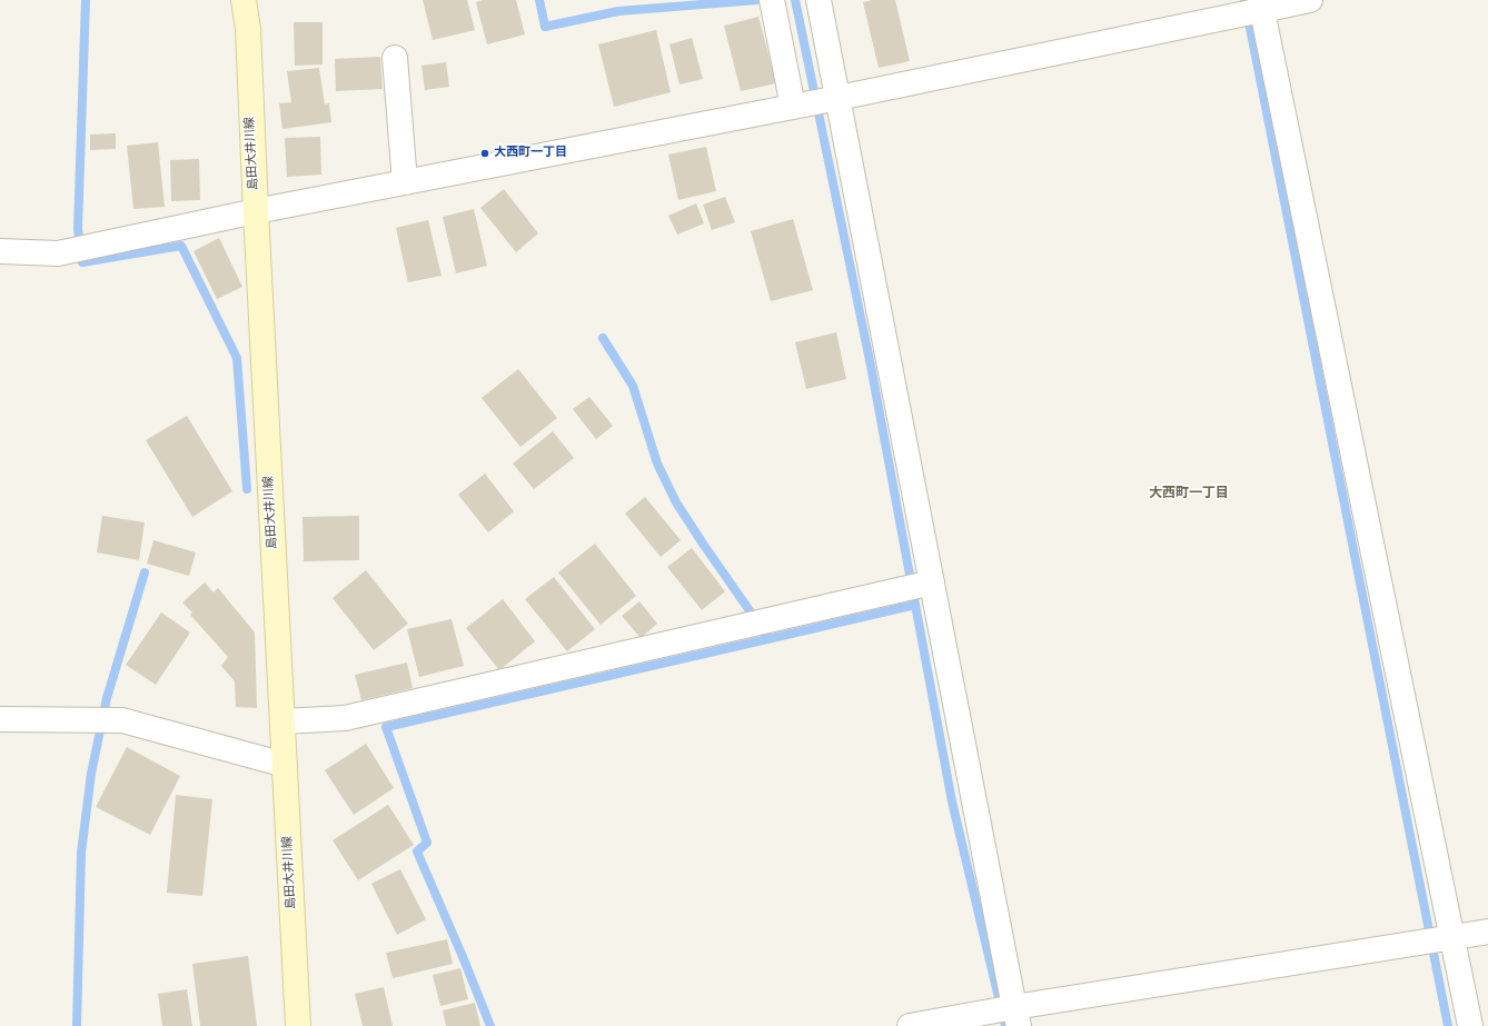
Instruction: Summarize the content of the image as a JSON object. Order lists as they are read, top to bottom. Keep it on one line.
{"streets":{"main road":["島田大井川線"]},"districts":["大西町一丁目"],"places":["大西町一丁目"]}
